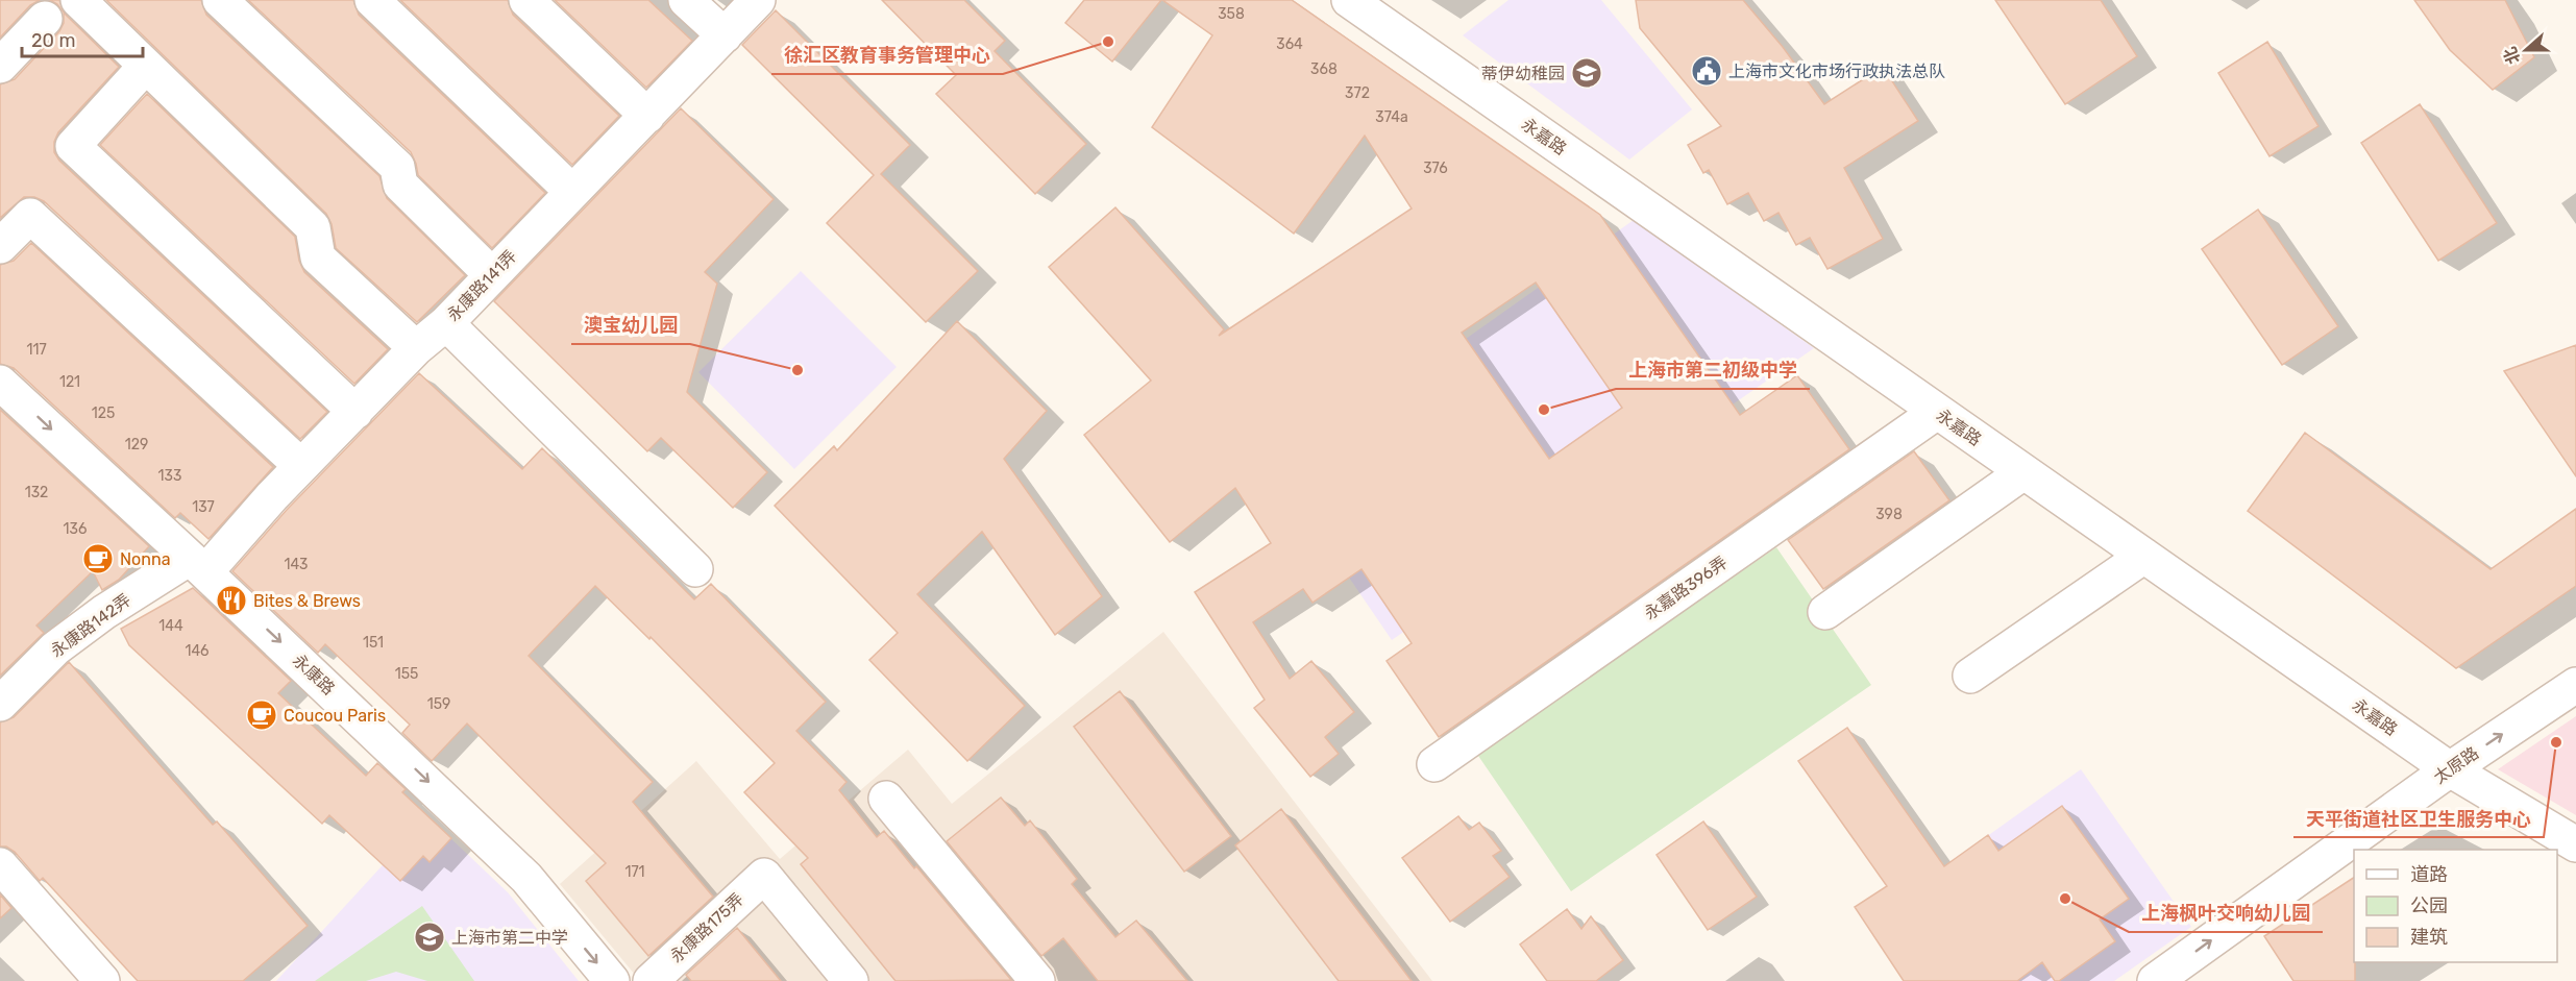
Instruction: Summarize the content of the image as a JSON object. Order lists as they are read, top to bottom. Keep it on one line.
{"streets":{"street":["永嘉路","永康路141弄","永嘉路396弄","永康路142弄","永康路","太原路","永康路175弄"]},"crossings":[["永嘉路","永嘉路396弄"],["永嘉路","太原路"],["永康路141弄","永康路142弄"],["永康路141弄","永康路"],["永康路142弄","永康路"]],"one_way":["永康路","太原路"],"places":{"other":["徐汇区教育事务管理中心","澳宝幼儿园","上海市第二初级中学","天平街道社区卫生服务中心","上海枫叶交响幼儿园"],"public building":["上海市文化市场行政执法总队"],"school or university":["蒂伊幼稚园","上海市第二中学"],"cafe":["Nonna","Coucou Paris"],"restaurant":["Bites & Brews"]},"house_numbers":["358","364","368","372","374a","376","117","121","125","129","133","132","137","398","136","143","144","151","146","155","159","171"],"legend":["道路","公园","建筑"],"scale_bar":"20 m","north":"left"}
